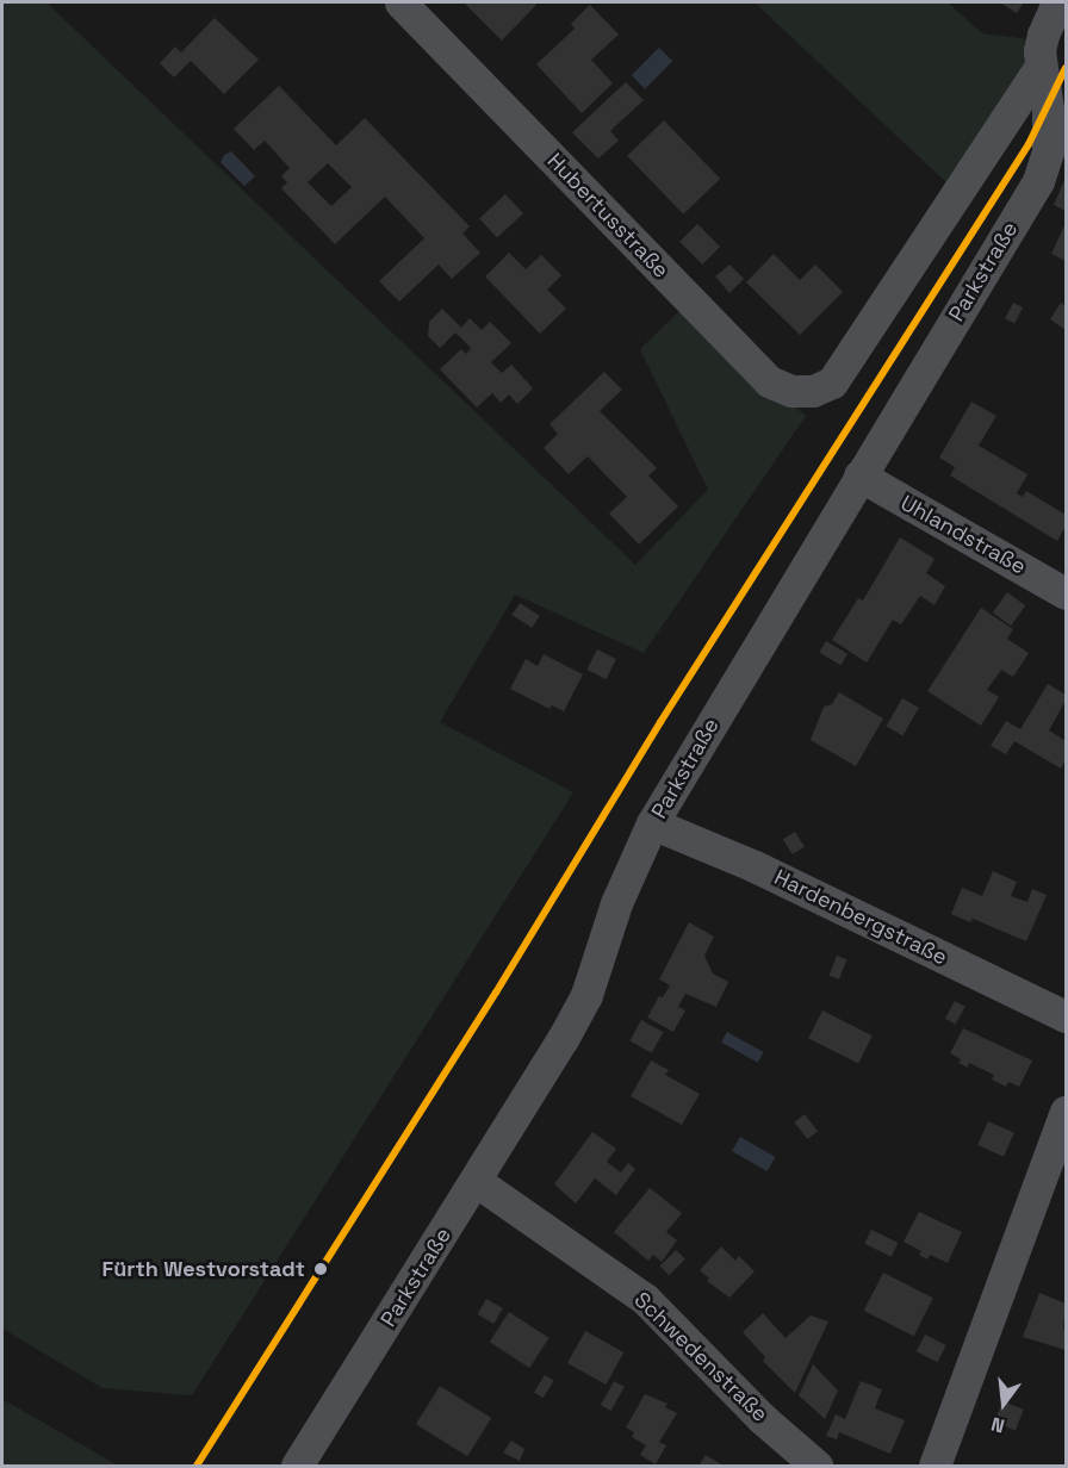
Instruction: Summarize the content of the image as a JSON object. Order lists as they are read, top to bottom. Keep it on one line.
{"streets":{"street":["Hubertusstraße","Parkstraße","Uhlandstraße","Hardenbergstraße","Schwedenstraße"]},"crossings":[["Hubertusstraße","Parkstraße"],["Parkstraße","Uhlandstraße"],["Parkstraße","Hardenbergstraße"],["Parkstraße","Schwedenstraße"]],"places":["Fürth Westvorstadt"],"north":"bottom"}
